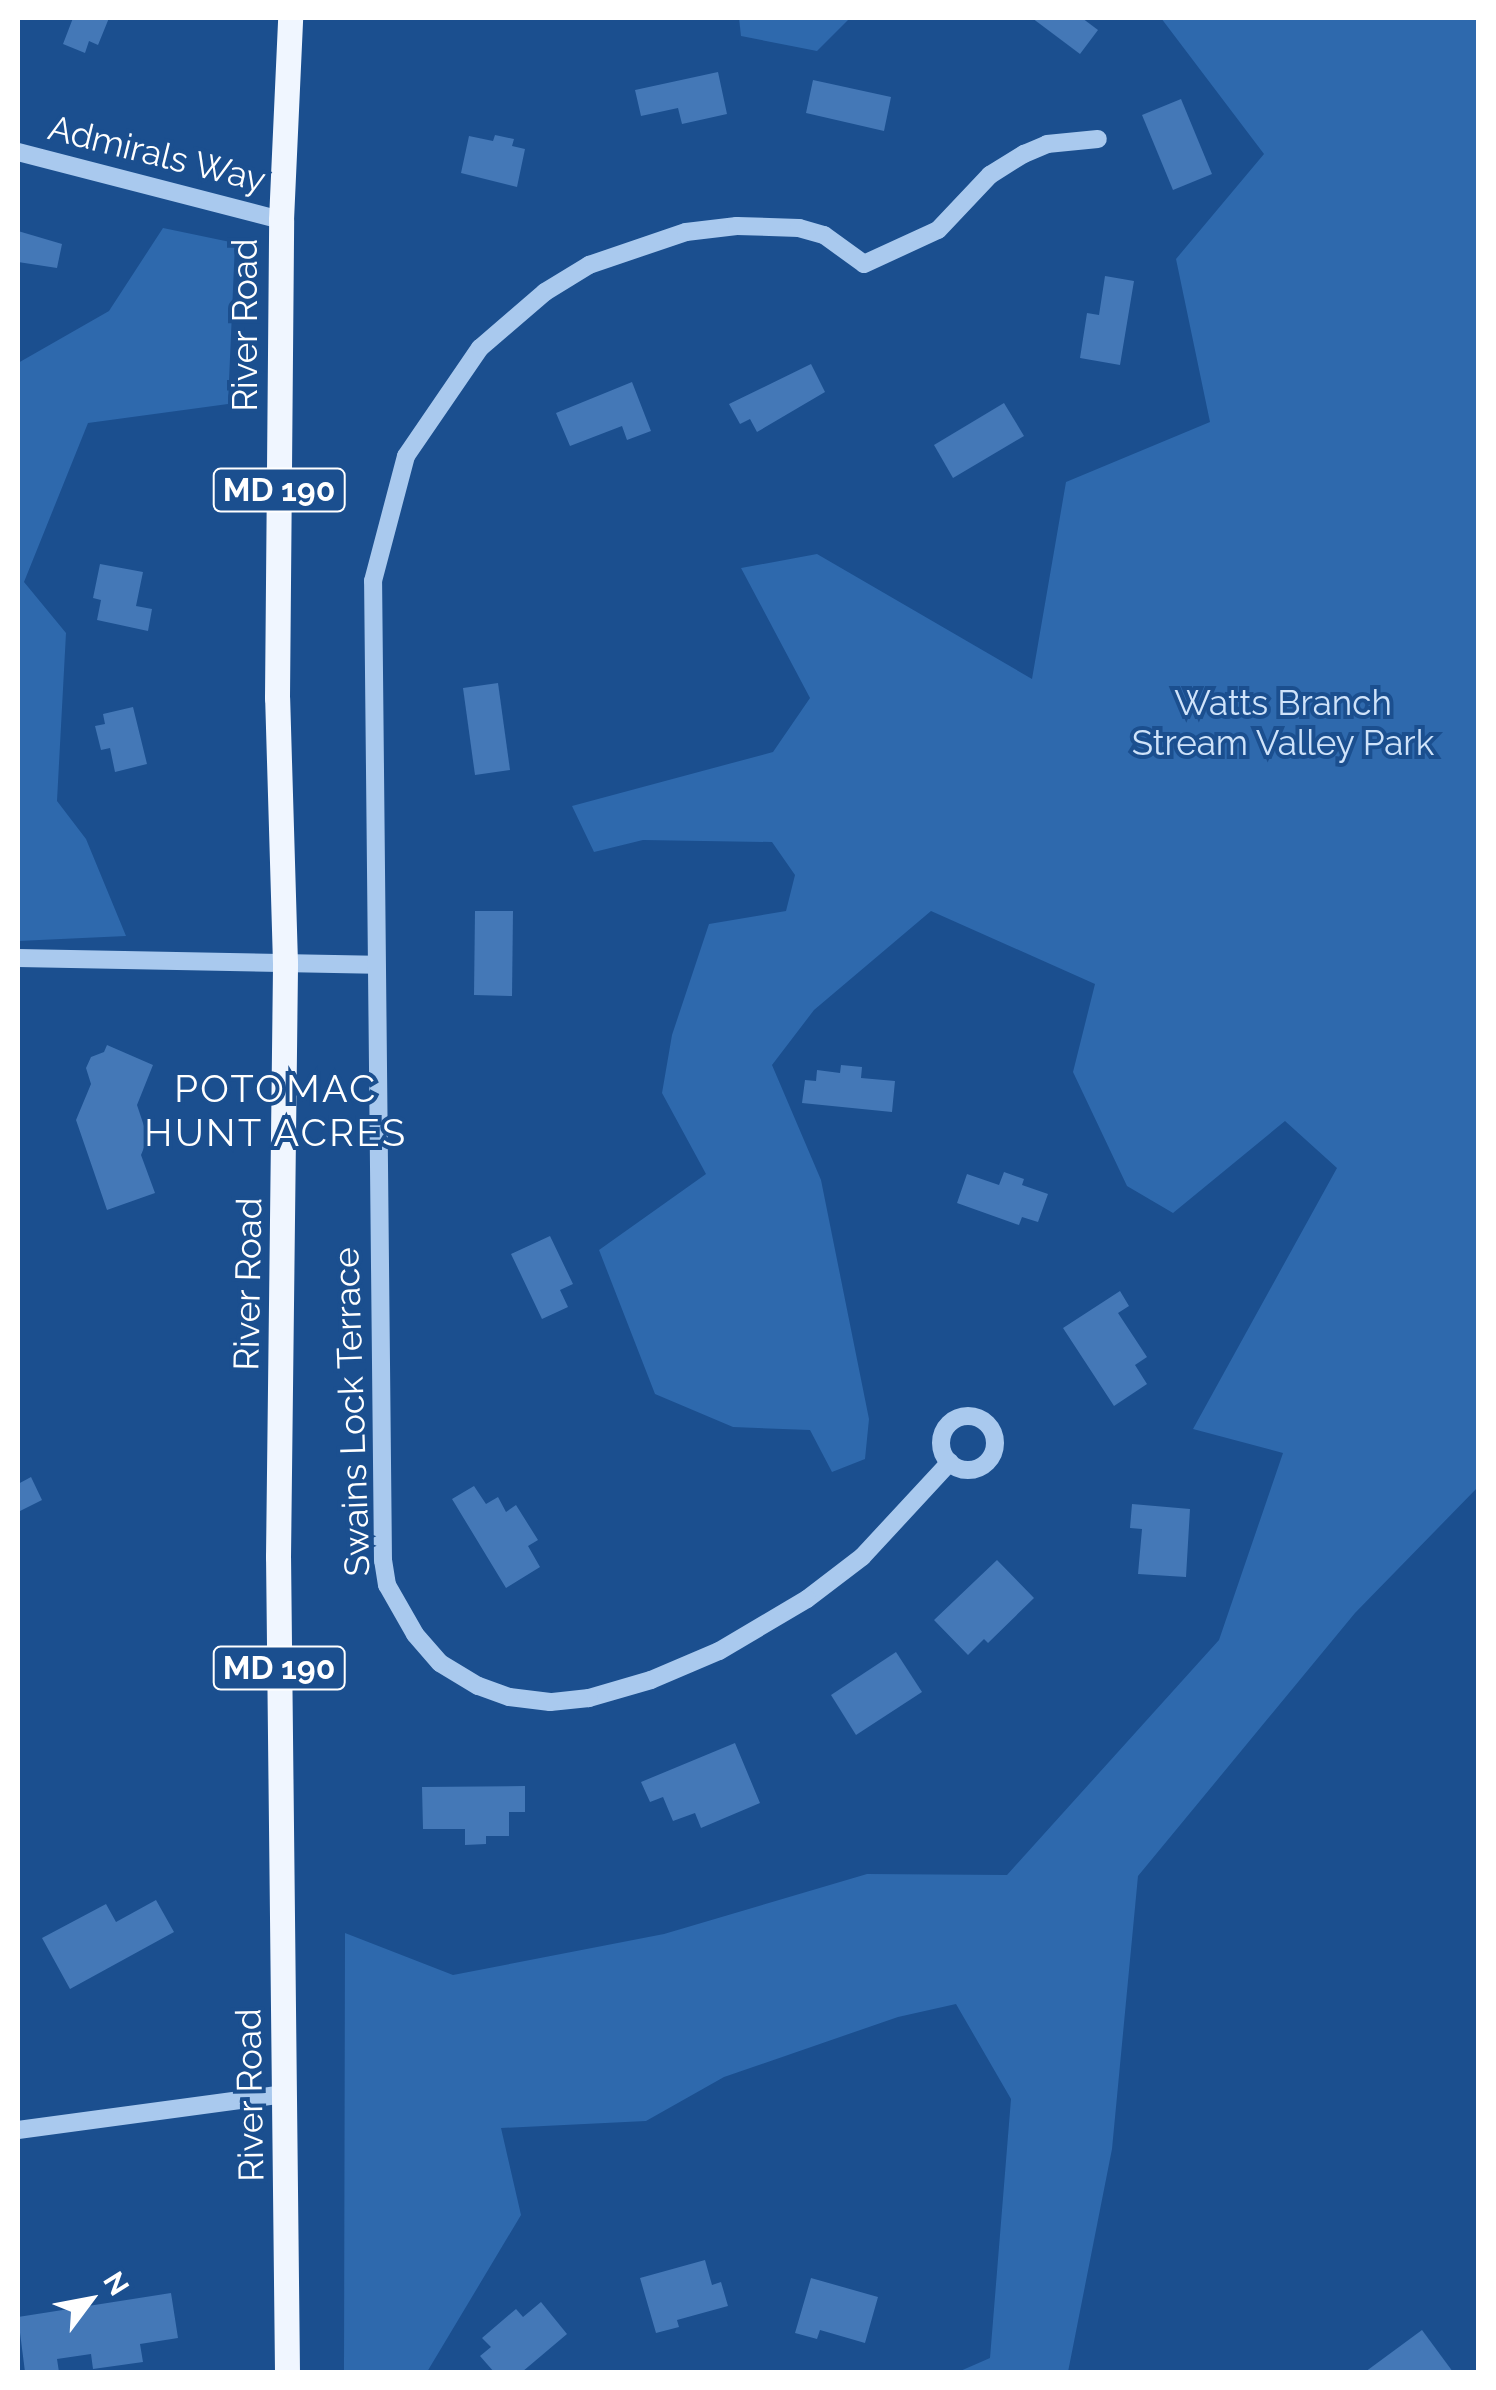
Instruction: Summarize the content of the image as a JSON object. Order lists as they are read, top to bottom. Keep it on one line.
{"streets":{"main road":["River Road","MD 190"],"street":["Admirals Way","Swains Lock Terrace"]},"crossings":[["Admirals Way","River Road"]],"districts":["POTOMAC HUNT ACRES"],"parks":["Watts Branch Stream Valley Park"],"north":"top right"}
